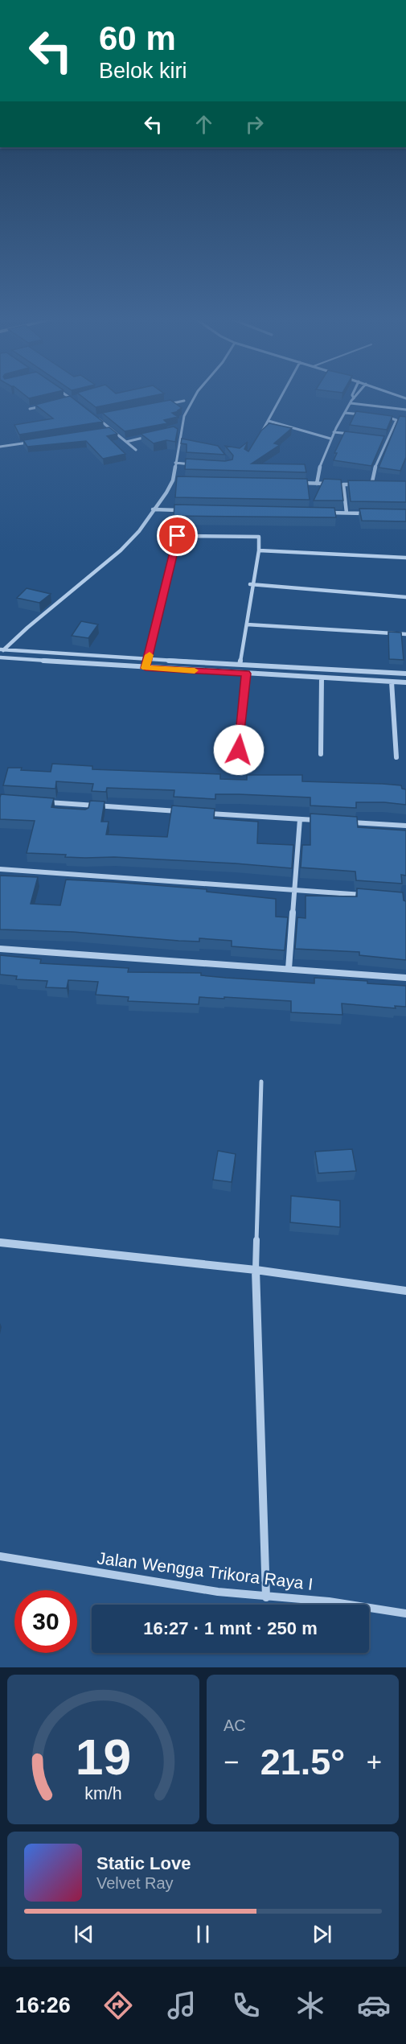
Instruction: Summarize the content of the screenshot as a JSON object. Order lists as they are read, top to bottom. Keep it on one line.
{"streets":{"street":["Jalan Wengga Trikora Raya I"]},"page":{"turn":["60 m","Belok kiri"],"limit":"30","trip":"16:27 · 1 mnt · 250 m","tile":"AC","heat":["−","21.5°","+"],"song":["Static Love","Velvet Ray"],"tabs":"16:26","gauge":["19","km/h"]}}
